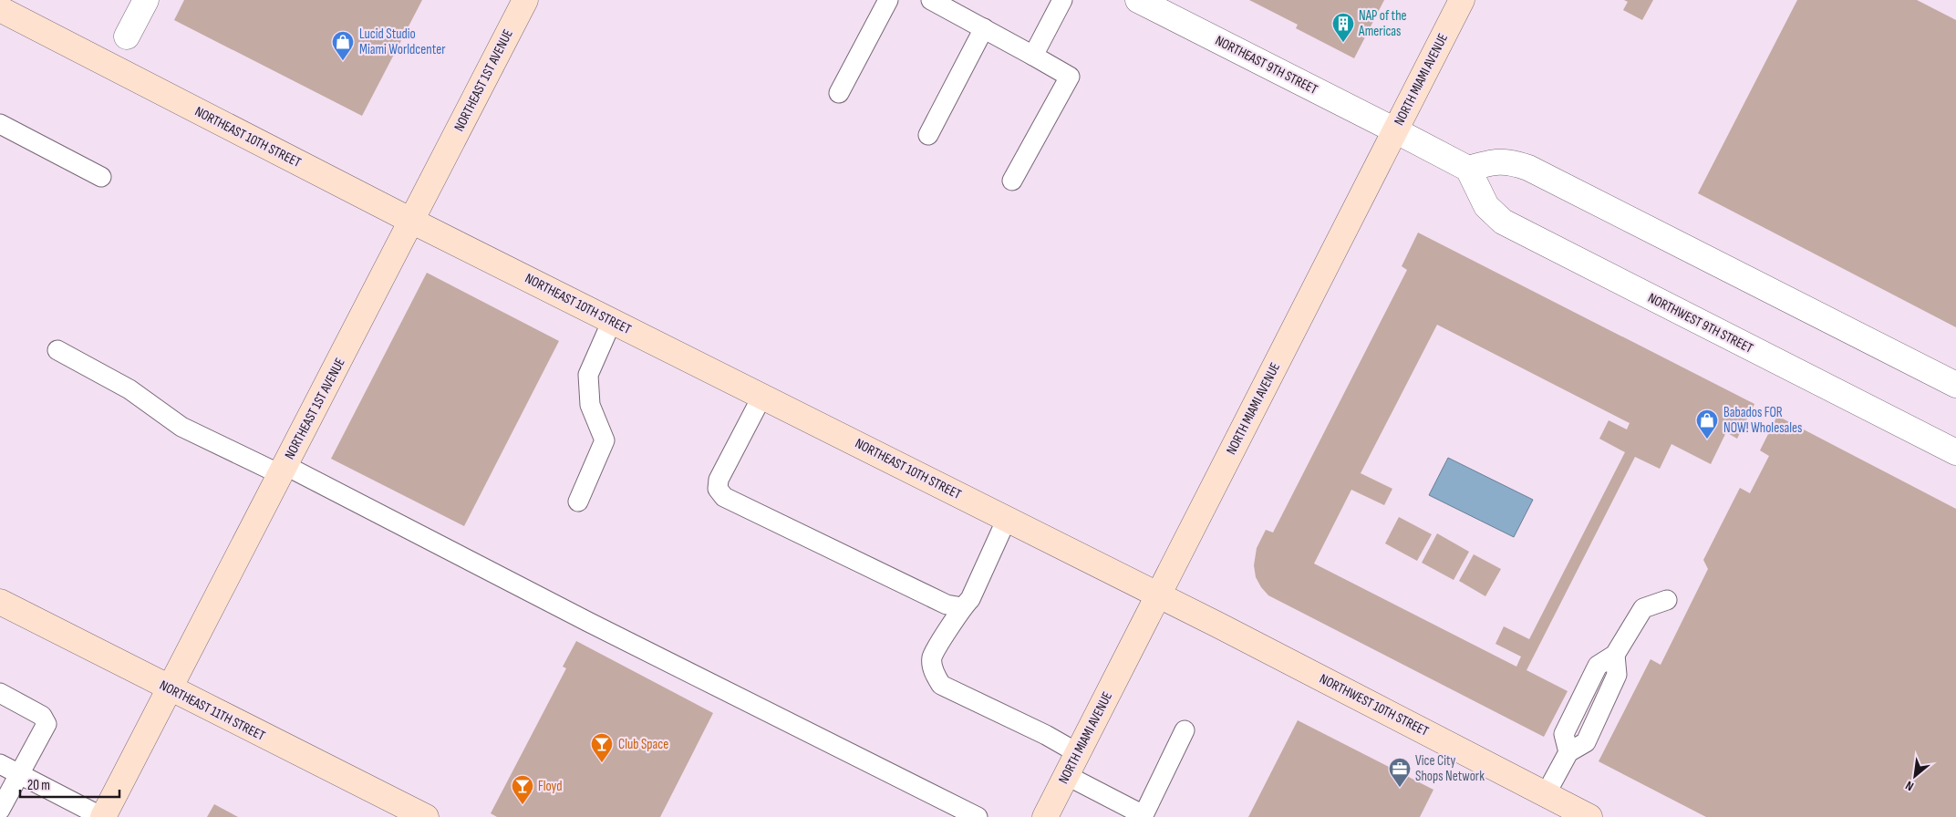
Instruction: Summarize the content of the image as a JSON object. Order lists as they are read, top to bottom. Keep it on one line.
{"streets":{"street":["NORTHEAST 9TH STREET","NORTH MIAMI AVENUE","NORTHEAST 1ST AVENUE","NORTHEAST 10TH STREET","NORTHWEST 9TH STREET","NORTHWEST 10TH STREET","NORTHEAST 11TH STREET"]},"crossings":[["NORTHEAST 9TH STREET","NORTH MIAMI AVENUE"],["NORTH MIAMI AVENUE","NORTHEAST 10TH STREET"],["NORTH MIAMI AVENUE","NORTHWEST 10TH STREET"],["NORTHEAST 1ST AVENUE","NORTHEAST 10TH STREET"],["NORTHEAST 1ST AVENUE","NORTHEAST 11TH STREET"],["NORTHEAST 10TH STREET","NORTHWEST 10TH STREET"]],"places":{"building":["NAP of the Americas"],"shop":["Lucid Studio Miami Worldcenter","Babados FOR NOW! Wholesales"],"bar":["Club Space","Floyd"],"office":["Vice City Shops Network"]},"scale_bar":"20 m","north":"bottom left"}
